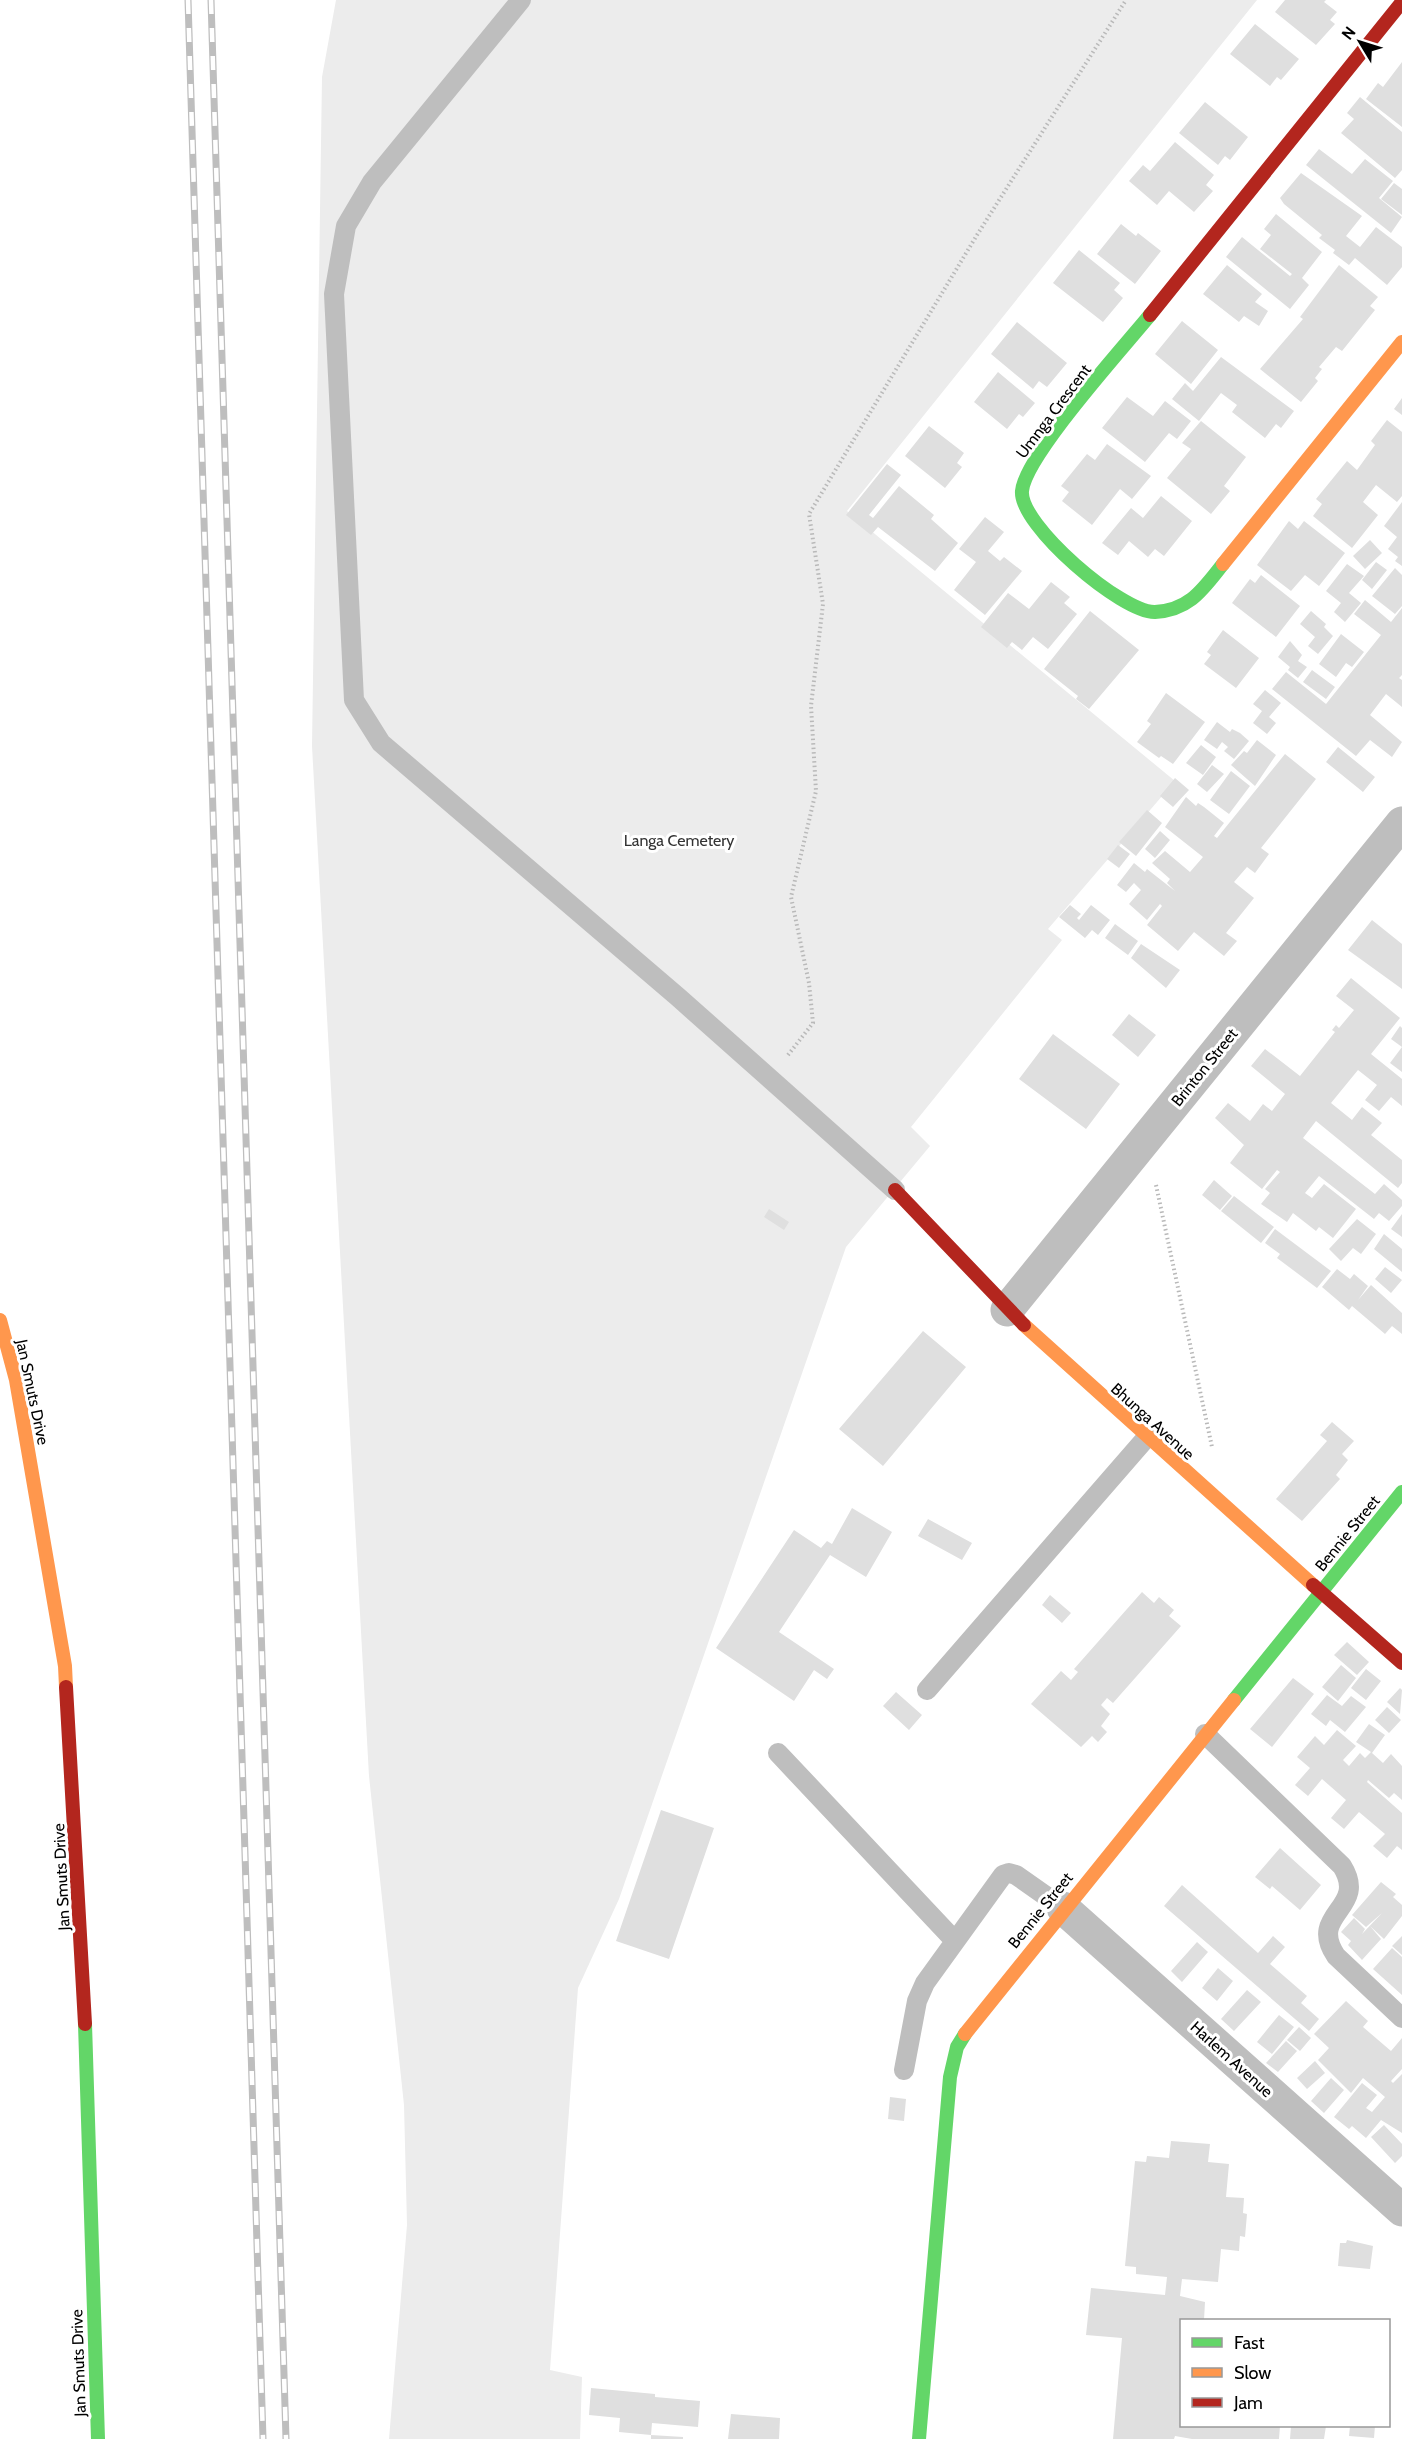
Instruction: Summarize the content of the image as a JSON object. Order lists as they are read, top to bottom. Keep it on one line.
{"streets":{"street":["Umnga Crescent","Brinton Street","Jan Smuts Drive","Bhunga Avenue","Bennie Street","Harlem Avenue"]},"crossings":[["Brinton Street","Bhunga Avenue"],["Bhunga Avenue","Bennie Street"],["Bennie Street","Harlem Avenue"]],"parks":["Langa Cemetery"],"legend":["Fast","Slow","Jam"],"north":"top left"}
